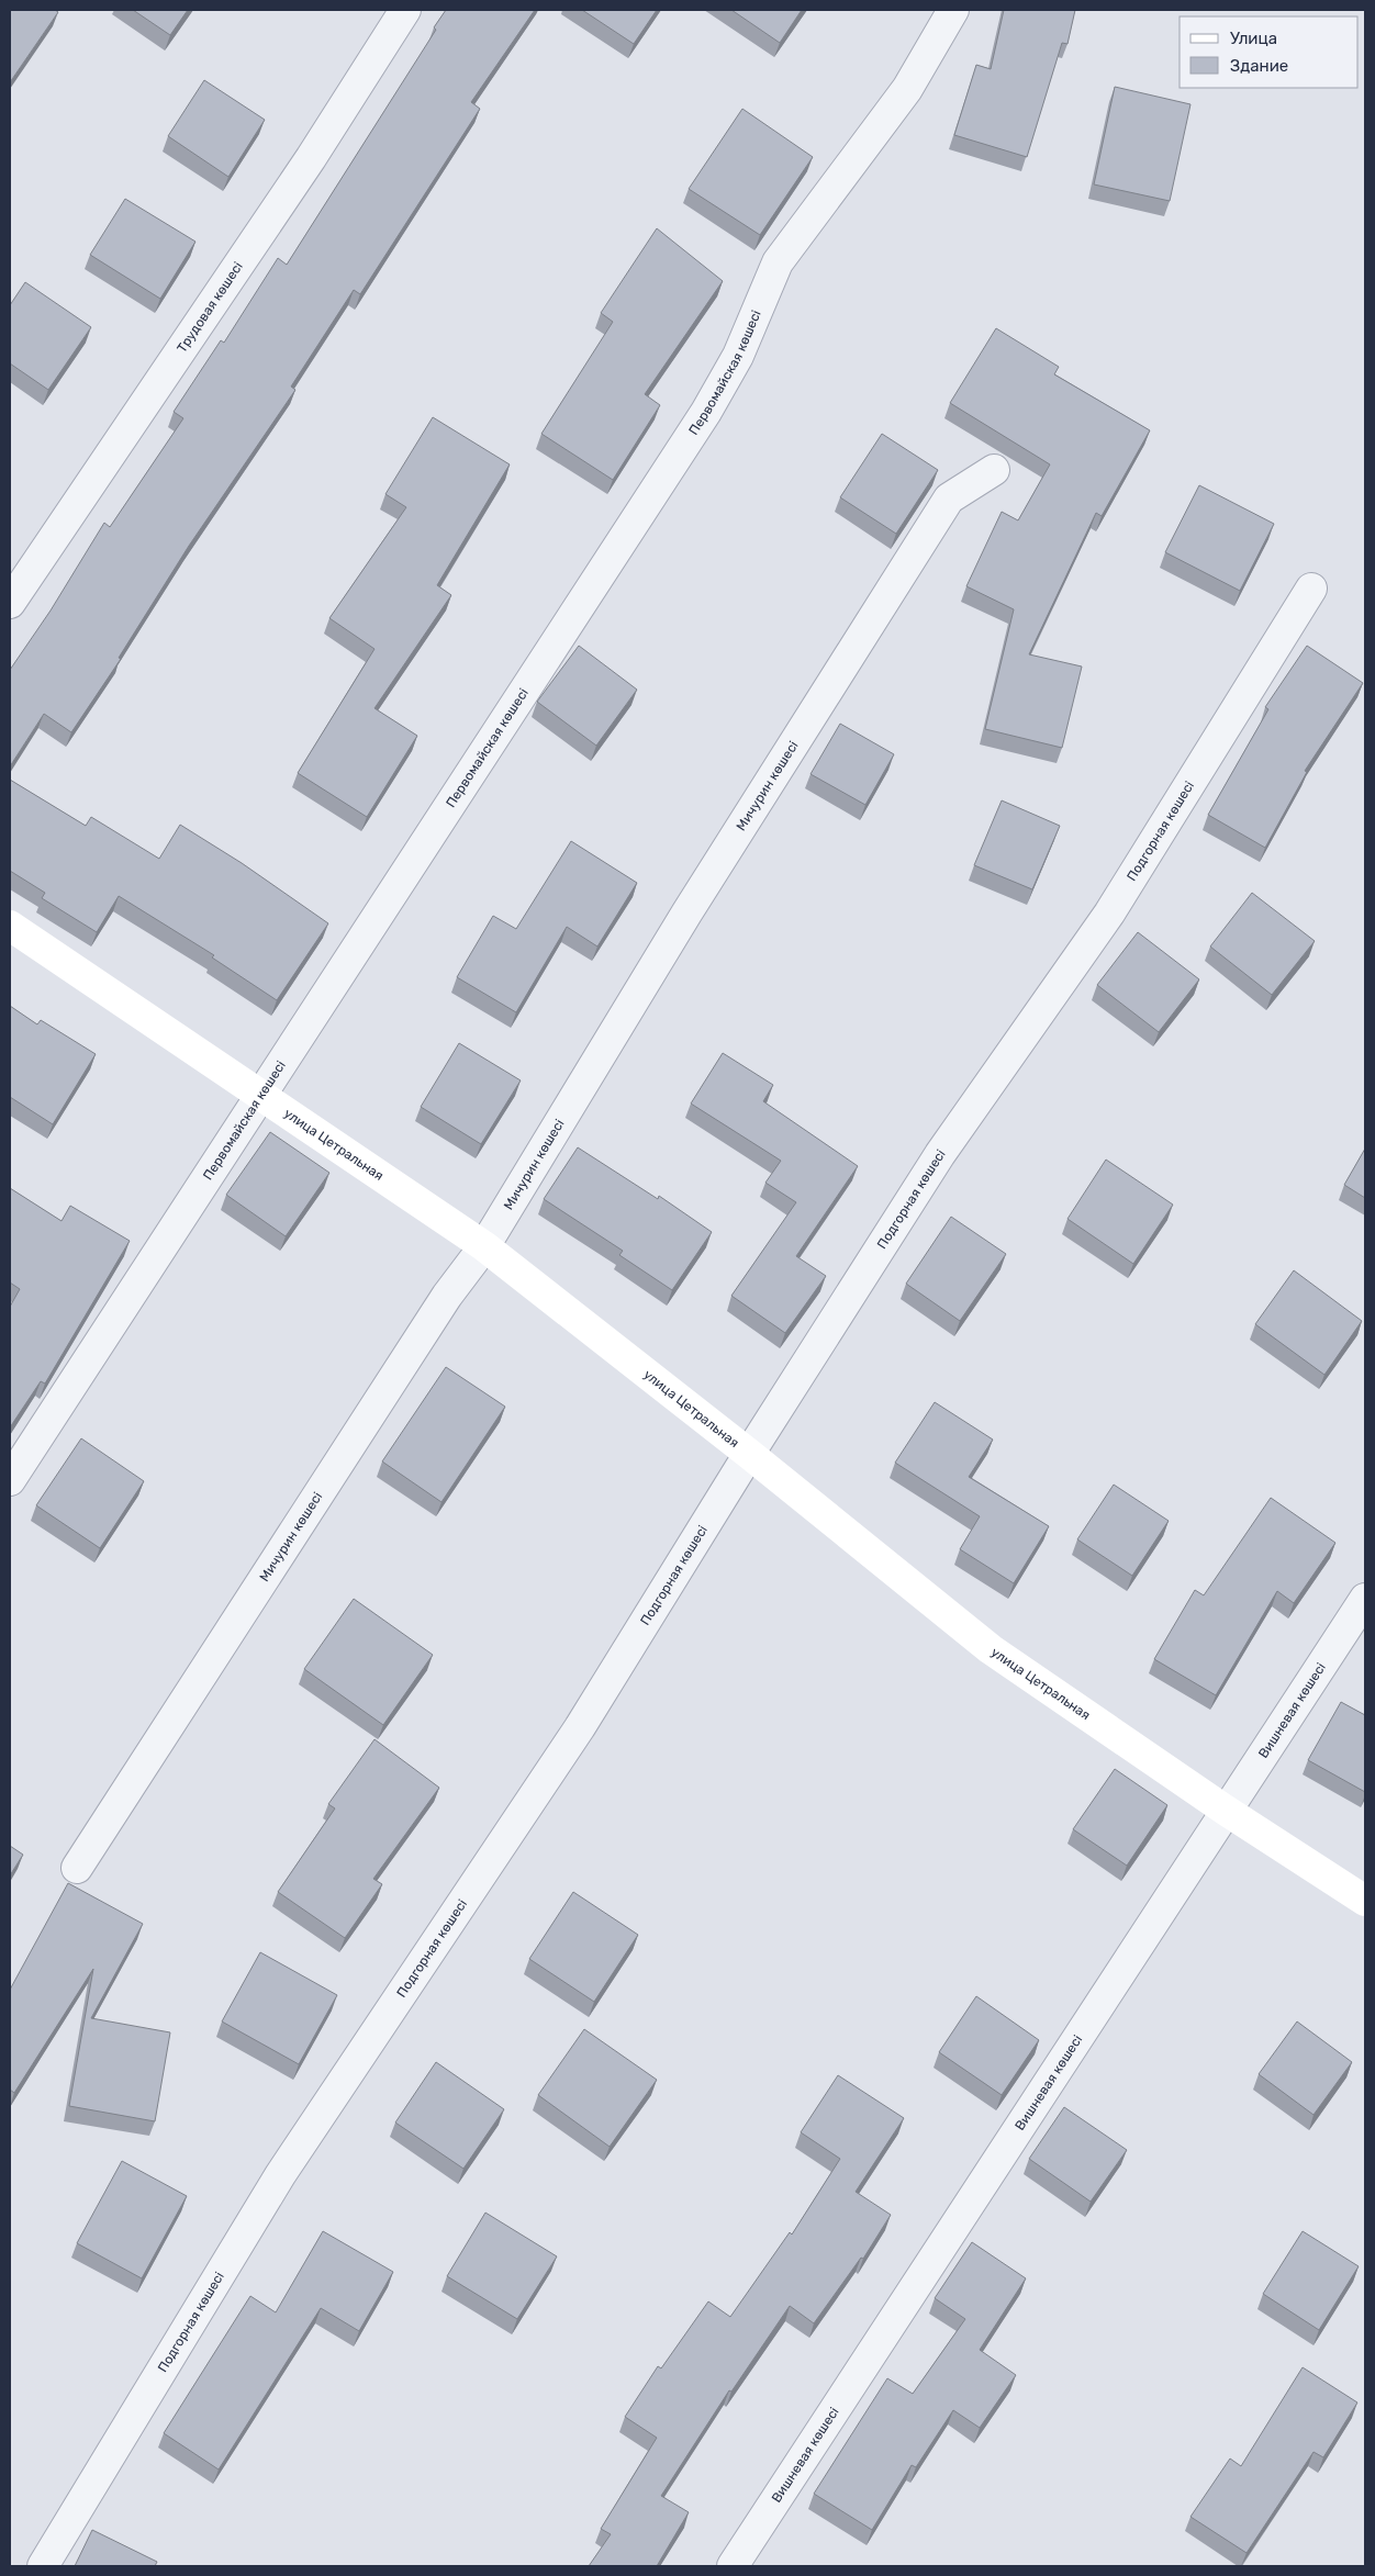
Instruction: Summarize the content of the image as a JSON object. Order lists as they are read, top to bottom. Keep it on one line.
{"streets":{"street":["Трудовая көшесі","Первомайская көшесі","Мичурин көшесі","Подгорная көшесі","улица Цетральная","Вишневая көшесі"]},"crossings":[["Первомайская көшесі","улица Цетральная"],["Мичурин көшесі","улица Цетральная"],["Подгорная көшесі","улица Цетральная"],["улица Цетральная","Вишневая көшесі"]],"legend":["Улица","Здание"]}
